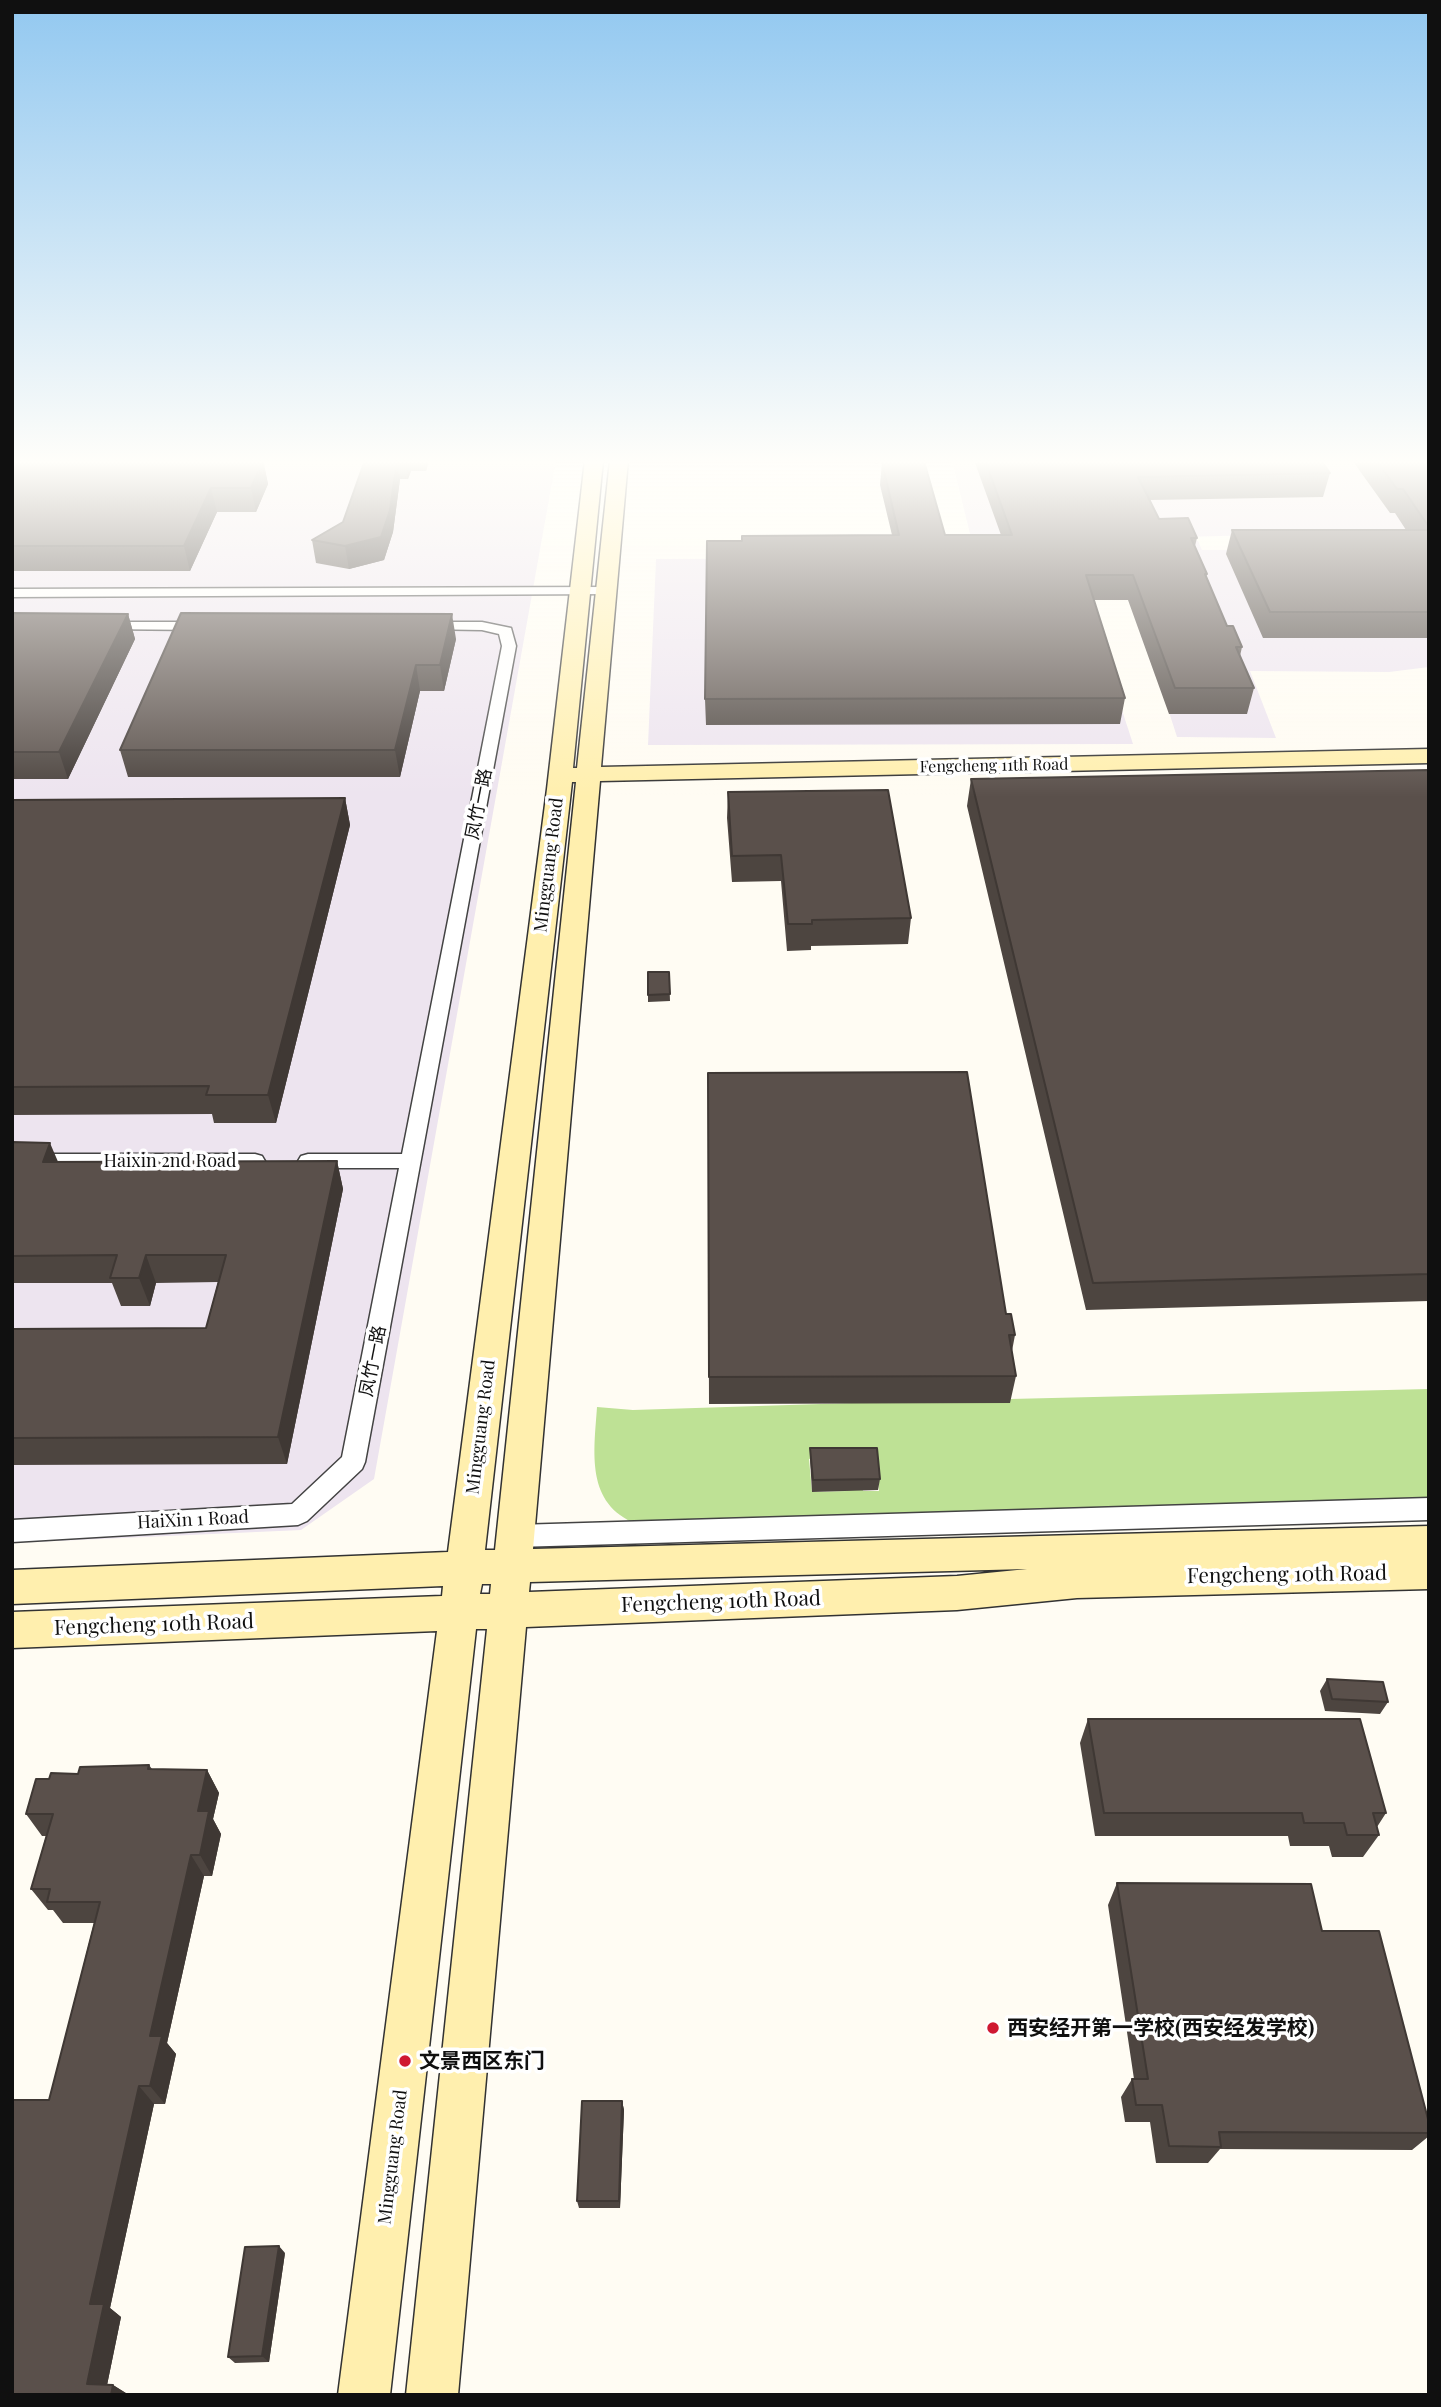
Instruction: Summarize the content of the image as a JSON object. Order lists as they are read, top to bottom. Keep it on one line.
{"streets":{"main road":["Fengcheng 11th Road","Mingguang Road","Fengcheng 10th Road"],"street":["凤竹一路","Haixin 2nd Road","HaiXin 1 Road"]},"crossings":[["Fengcheng 11th Road","Mingguang Road"],["凤竹一路","Haixin 2nd Road"],["凤竹一路","HaiXin 1 Road"],["Mingguang Road","Fengcheng 10th Road"]],"places":["西安经开第一学校(西安经发学校)","文景西区东门"]}
